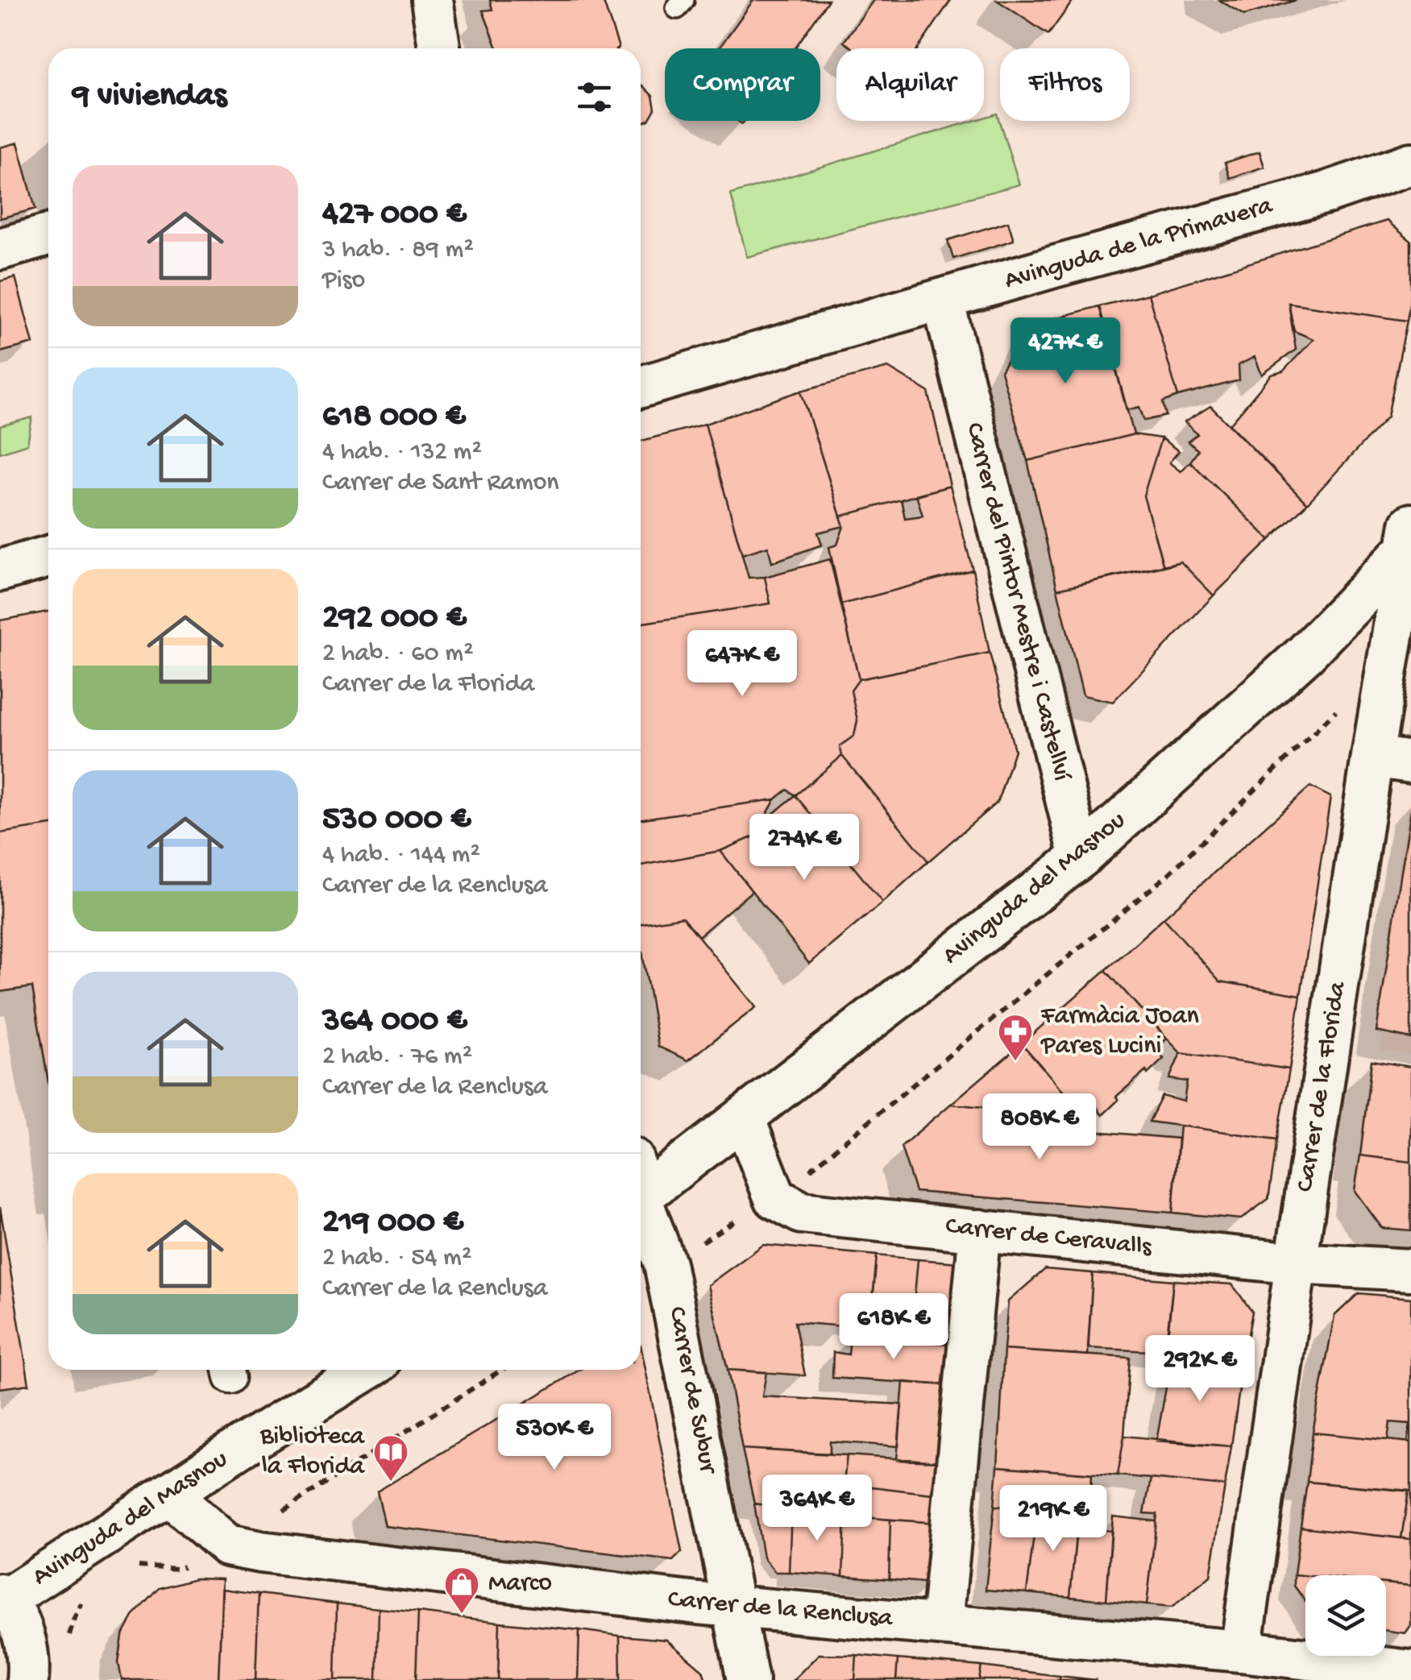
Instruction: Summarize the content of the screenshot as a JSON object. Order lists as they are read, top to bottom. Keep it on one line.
{"streets":{"street":["Avinguda de la Primavera","Carrer del Pintor Mestre i Castellví","Avinguda del Masnou","Carrer de la Florida","Carrer de Ceravalls","Carrer de Subur","Carrer de la Renclusa"]},"crossings":[["Avinguda de la Primavera","Carrer del Pintor Mestre i Castellví"],["Carrer del Pintor Mestre i Castellví","Avinguda del Masnou"],["Avinguda del Masnou","Carrer de la Florida"],["Avinguda del Masnou","Carrer de la Renclusa"],["Carrer de la Florida","Carrer de Ceravalls"],["Carrer de la Florida","Carrer de la Renclusa"],["Carrer de Subur","Carrer de la Renclusa"]],"places":{"pharmacy":["Farmàcia Joan Pares Lucini"],"library":["Biblioteca la Florida"],"shop":["Marco"]},"page":{"chip":["Comprar","Alquilar","Filtros"],"heading":"9 viviendas","list":[{"name":"427 000 €","note":"3 hab. · 89 m² · Piso"},{"name":"618 000 €","note":"4 hab. · 132 m² · Carrer de Sant Ramon"},{"name":"292 000 €","note":"2 hab. · 60 m² · Carrer de la Florida"},{"name":"530 000 €","note":"4 hab. · 144 m² · Carrer de la Renclusa"},{"name":"364 000 €","note":"2 hab. · 76 m² · Carrer de la Renclusa"},{"name":"219 000 €","note":"2 hab. · 54 m² · Carrer de la Renclusa"}],"price":["427K €","647K €","274K €","808K €","618K €","292K €","530K €","364K €","219K €"]}}
